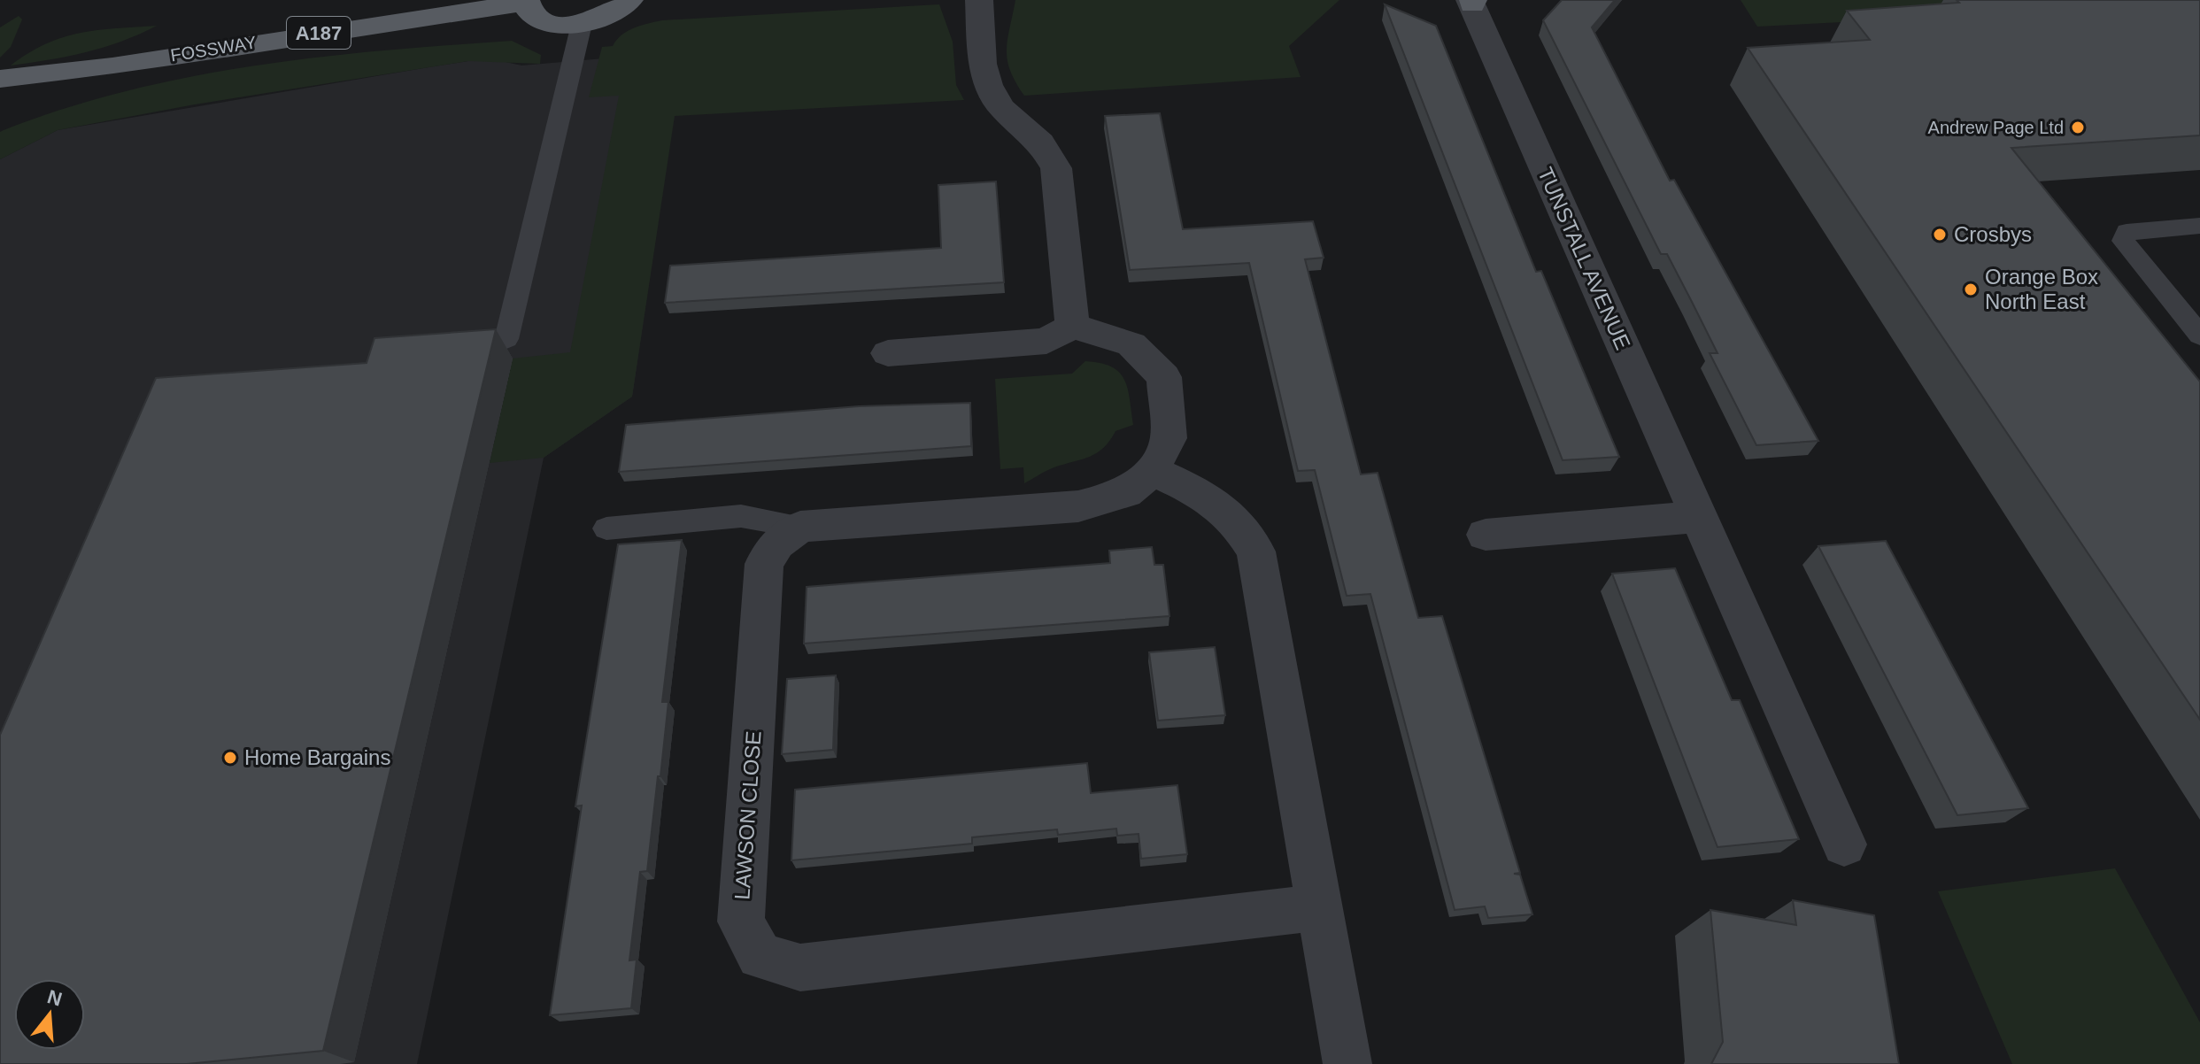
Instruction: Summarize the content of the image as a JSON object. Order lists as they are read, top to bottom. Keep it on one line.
{"streets":{"main road":["A187","FOSSWAY"],"street":["TUNSTALL AVENUE","LAWSON CLOSE"]},"places":["Andrew Page Ltd","Crosbys","Orange Box North East","Home Bargains"],"north":"top"}
